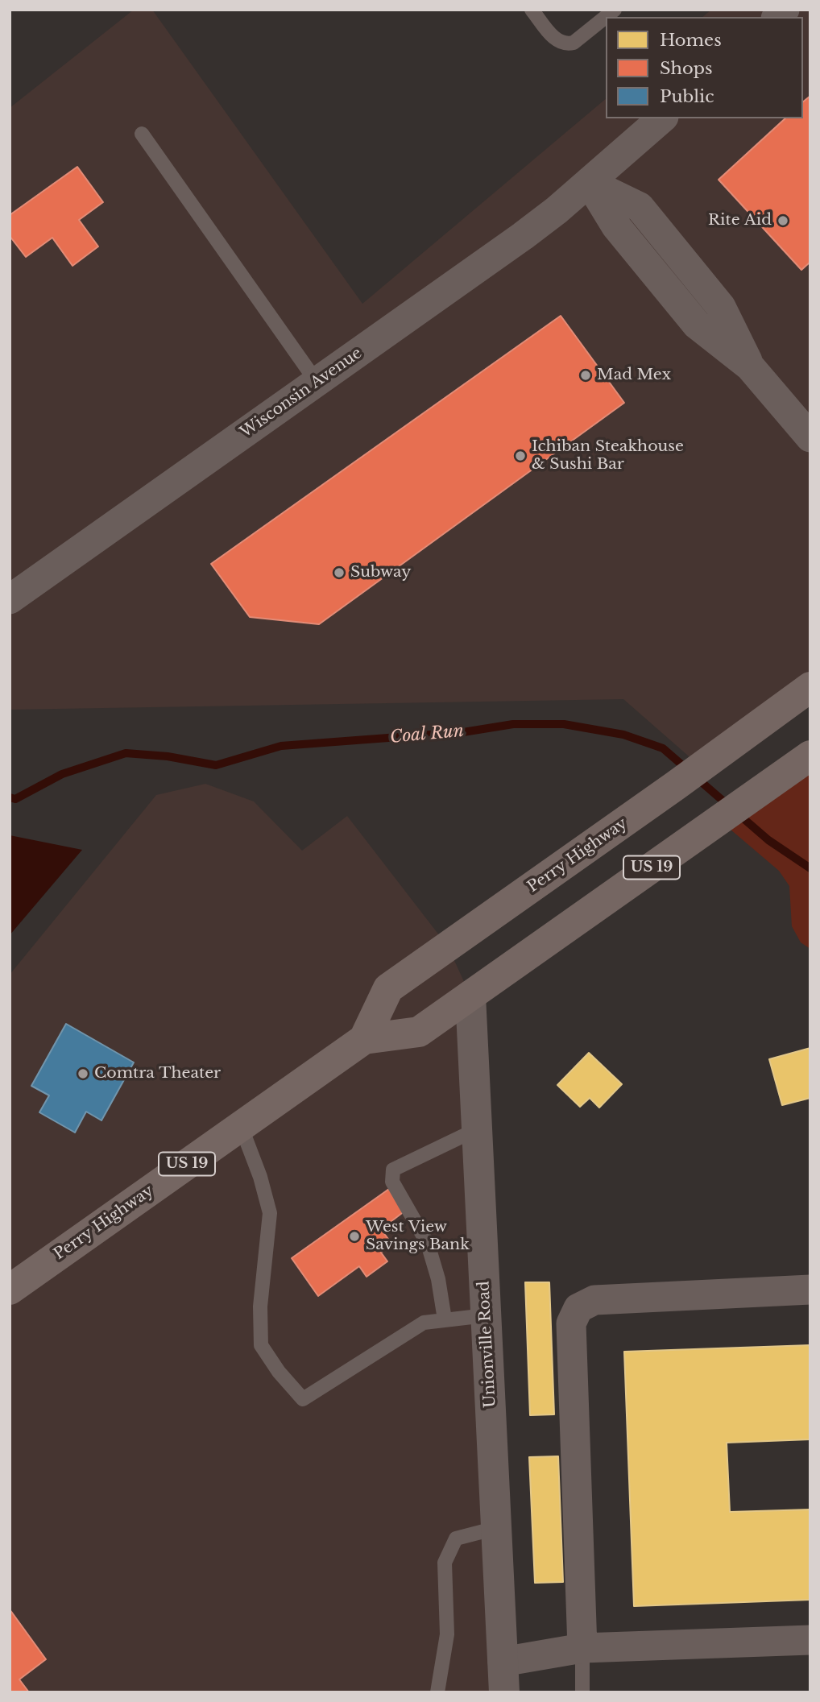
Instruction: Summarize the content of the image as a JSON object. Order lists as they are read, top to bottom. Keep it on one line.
{"streets":{"main road":["Perry Highway","US 19"],"street":["Wisconsin Avenue","Unionville Road"]},"crossings":[["Perry Highway","Unionville Road"]],"water":["Coal Run"],"places":["Rite Aid","Mad Mex","Ichiban Steakhouse & Sushi Bar","Subway","Comtra Theater","West View Savings Bank"],"legend":["Homes","Shops","Public"]}
